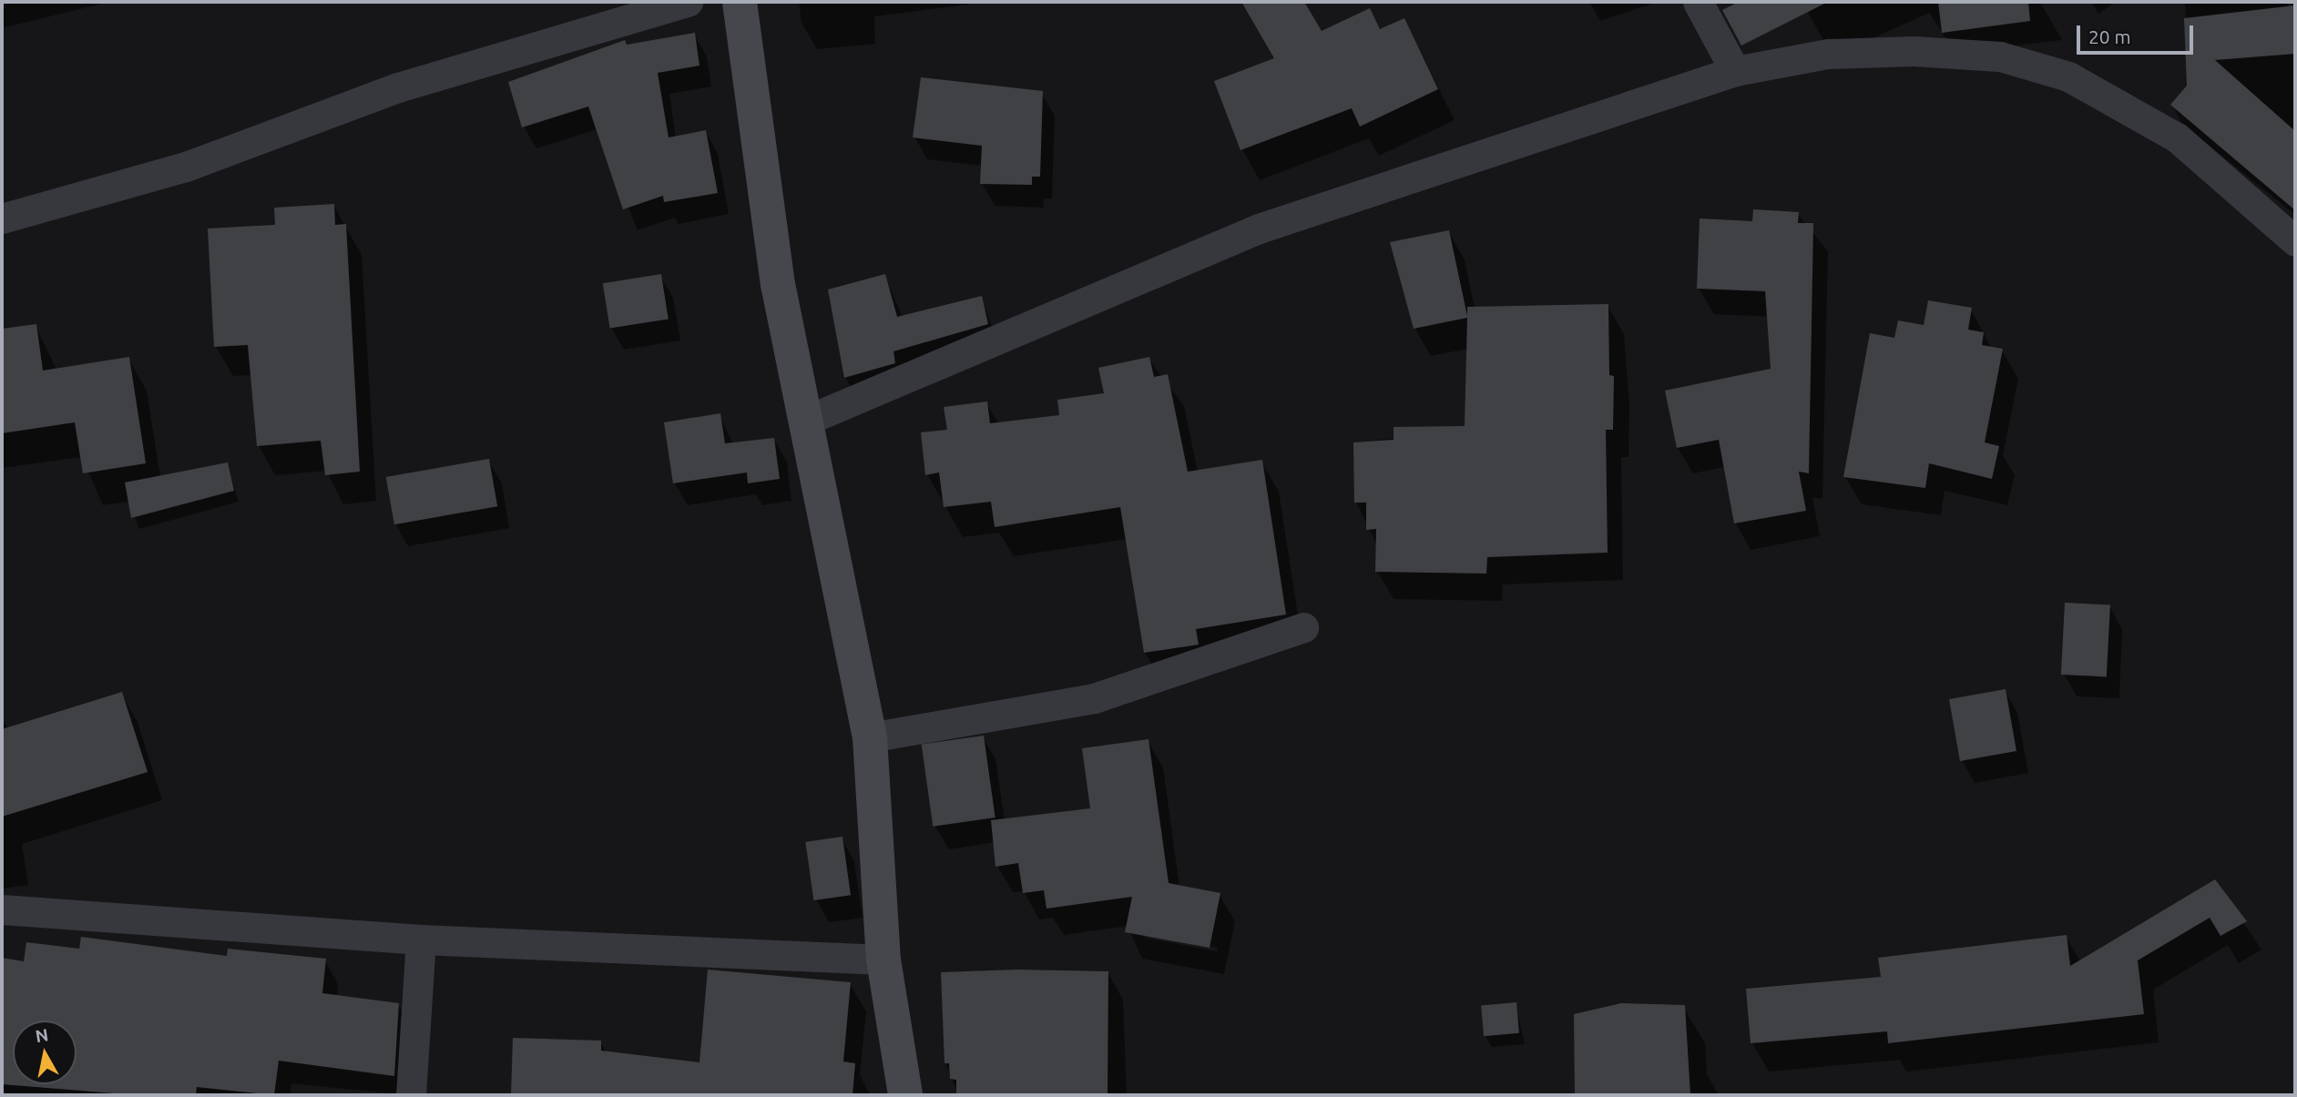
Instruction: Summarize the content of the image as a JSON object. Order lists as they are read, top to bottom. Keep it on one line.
{"scale_bar":"20 m","north":"top"}
